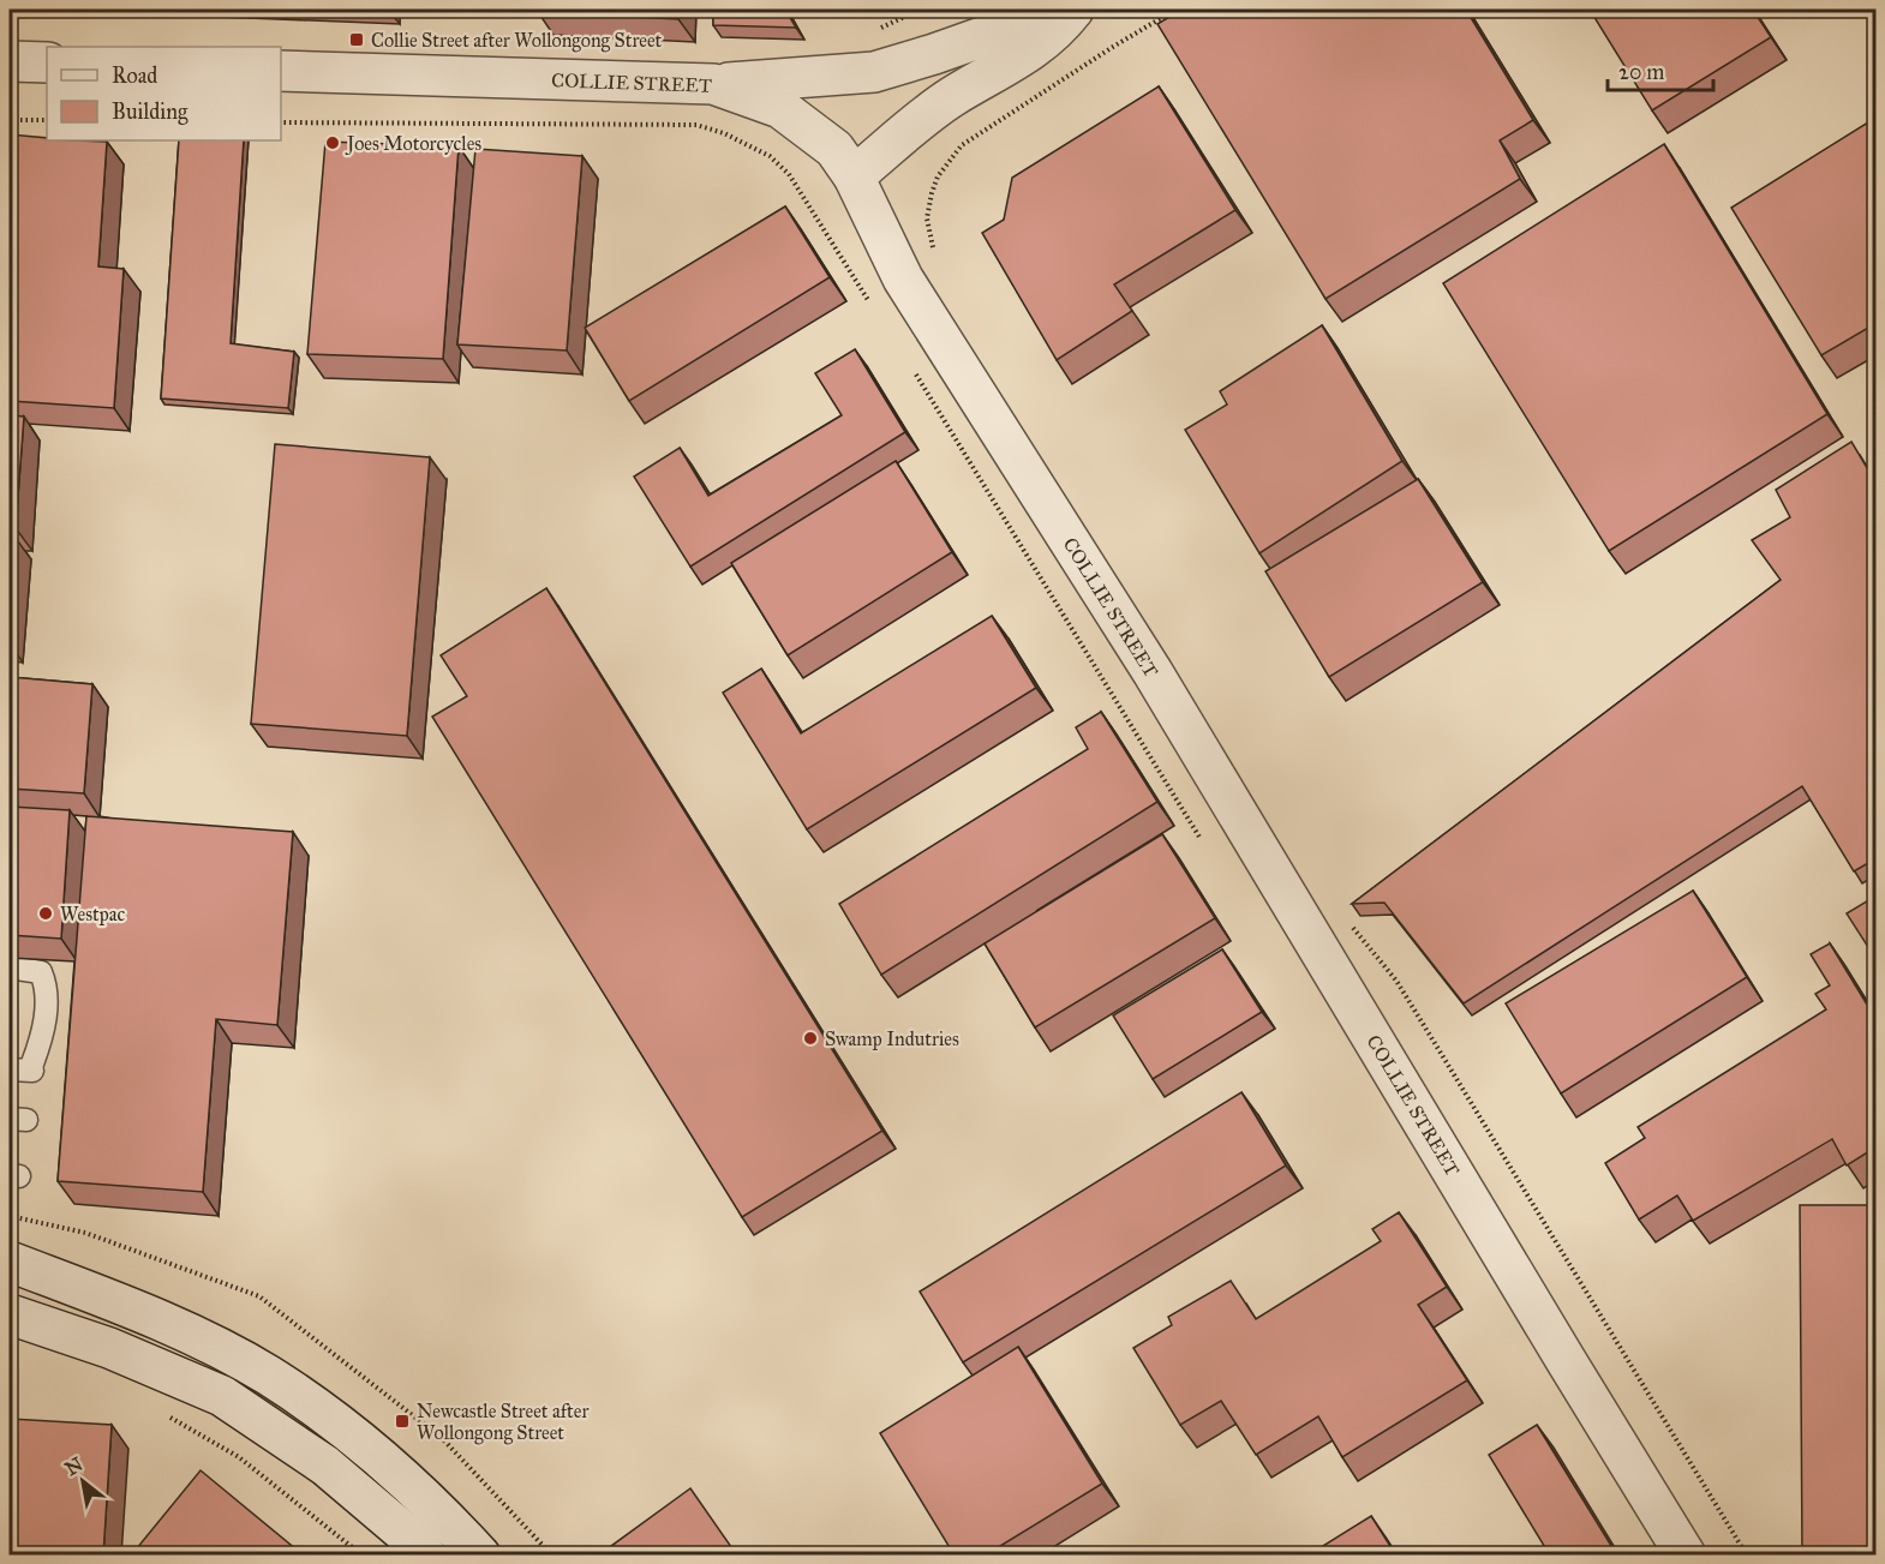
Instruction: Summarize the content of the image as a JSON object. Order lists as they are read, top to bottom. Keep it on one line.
{"streets":{"street":["COLLIE STREET"]},"places":{"transit":["Collie Street after Wollongong Street","Newcastle Street after Wollongong Street"],"other":["Joes Motorcycles","Westpac","Swamp Indutries"]},"legend":["Road","Building"],"scale_bar":"20 m","north":"top left"}
